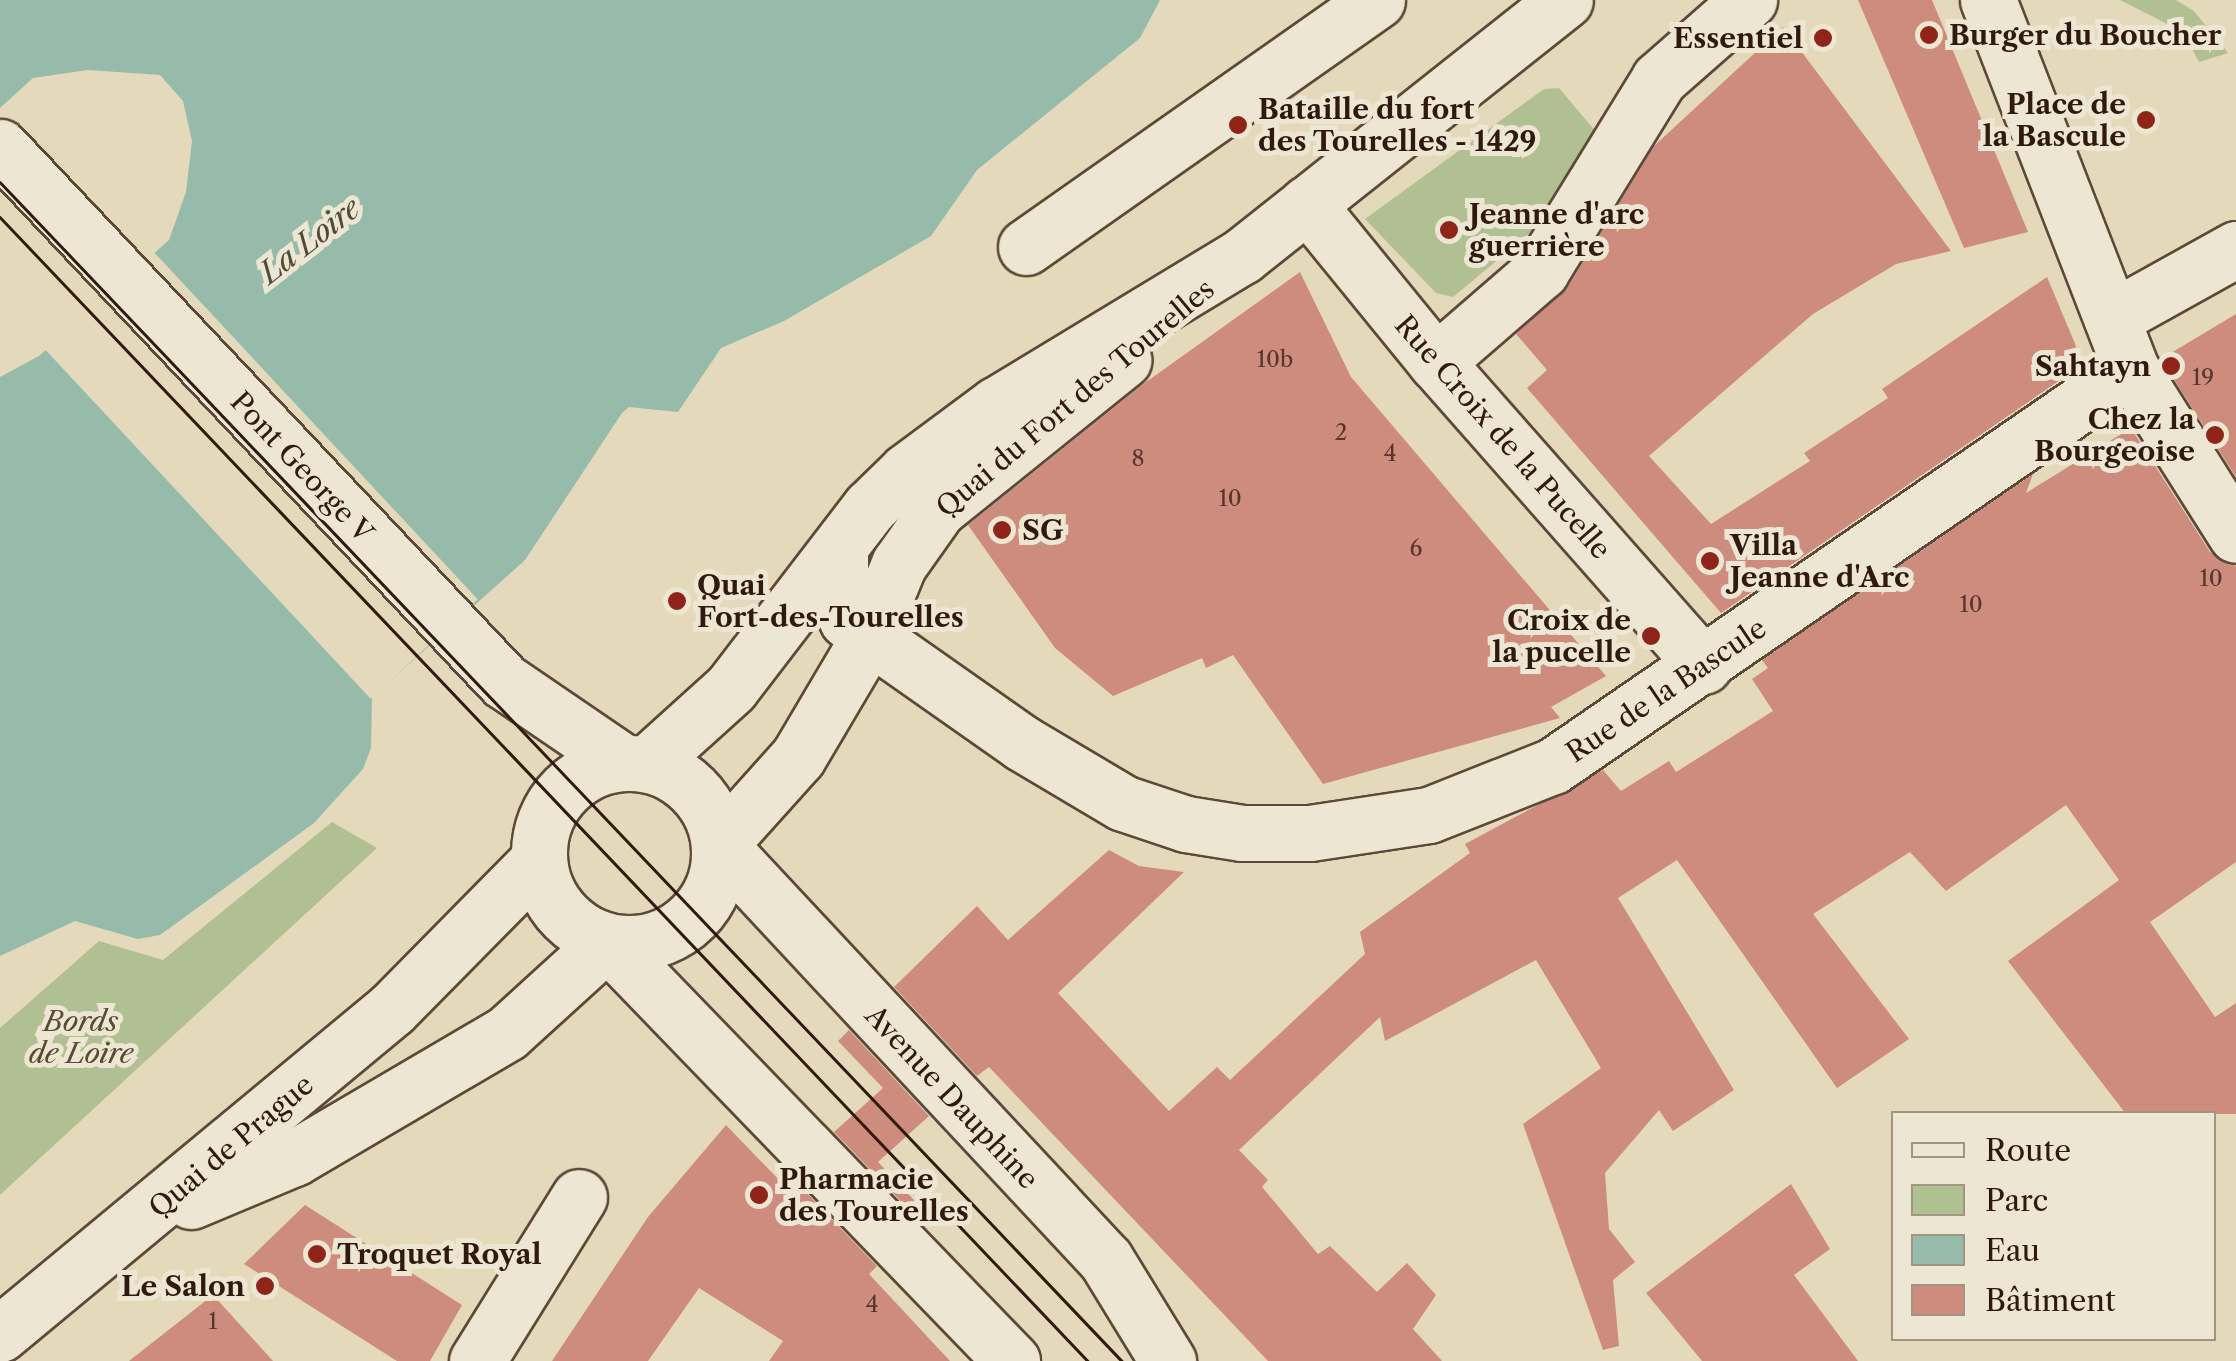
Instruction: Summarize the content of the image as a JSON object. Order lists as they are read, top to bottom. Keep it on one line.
{"streets":{"street":["Quai du Fort des Tourelles","Rue Croix de la Pucelle","Pont George V","Rue de la Bascule","Avenue Dauphine","Quai de Prague"]},"crossings":[["Quai du Fort des Tourelles","Pont George V"],["Quai du Fort des Tourelles","Rue de la Bascule"],["Quai du Fort des Tourelles","Avenue Dauphine"],["Quai du Fort des Tourelles","Quai de Prague"],["Rue Croix de la Pucelle","Rue de la Bascule"],["Pont George V","Avenue Dauphine"],["Pont George V","Quai de Prague"],["Avenue Dauphine","Quai de Prague"]],"water":["La Loire"],"parks":["Bords de Loire"],"places":["Burger du Boucher","Essentiel","Place de la Bascule","Bataille du fort des Tourelles - 1429","Jeanne d'arc guerrière","Sahtayn","Chez la Bourgeoise","SG","Villa Jeanne d'Arc","Quai Fort-des-Tourelles","Croix de la pucelle","Pharmacie des Tourelles","Troquet Royal","Le Salon"],"house_numbers":["10b","19","2","4","8","10","6","10","10","4","1"],"legend":["Route","Parc","Eau","Bâtiment"]}
